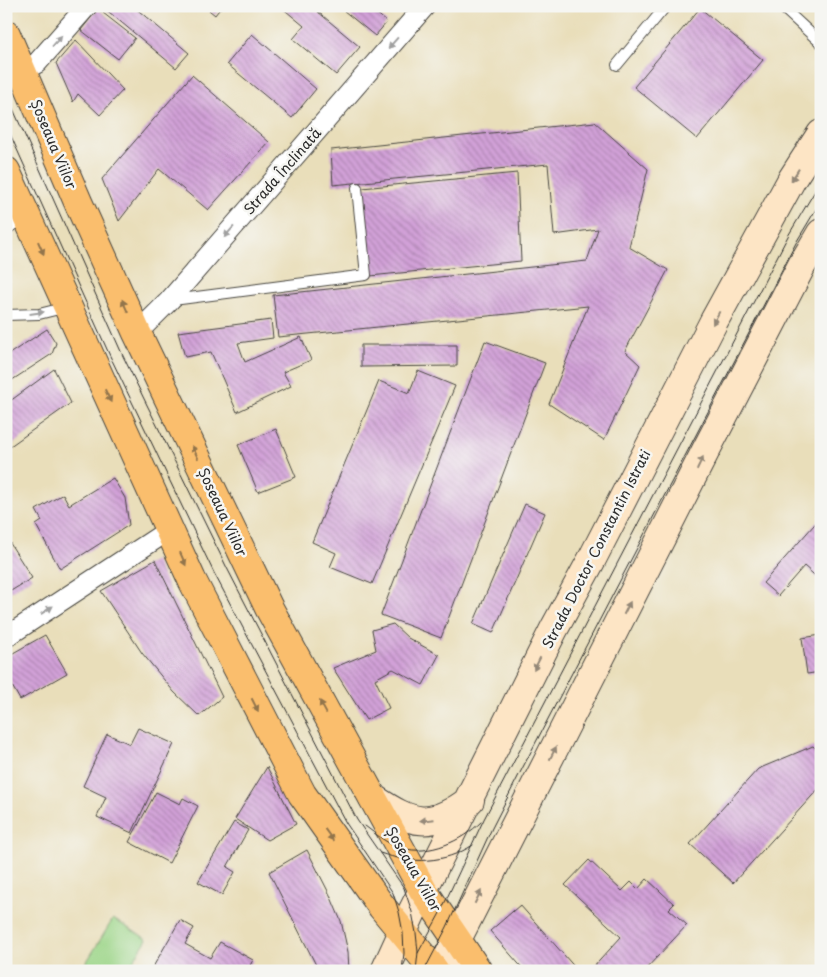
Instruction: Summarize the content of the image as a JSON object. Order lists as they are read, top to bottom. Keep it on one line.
{"streets":{"main road":["Șoseaua Viilor","Strada Doctor Constantin Istrati"],"street":["Strada Înclinată"]},"crossings":[["Șoseaua Viilor","Strada Înclinată"],["Șoseaua Viilor","Strada Doctor Constantin Istrati"]],"one_way":["Strada Înclinată"]}
